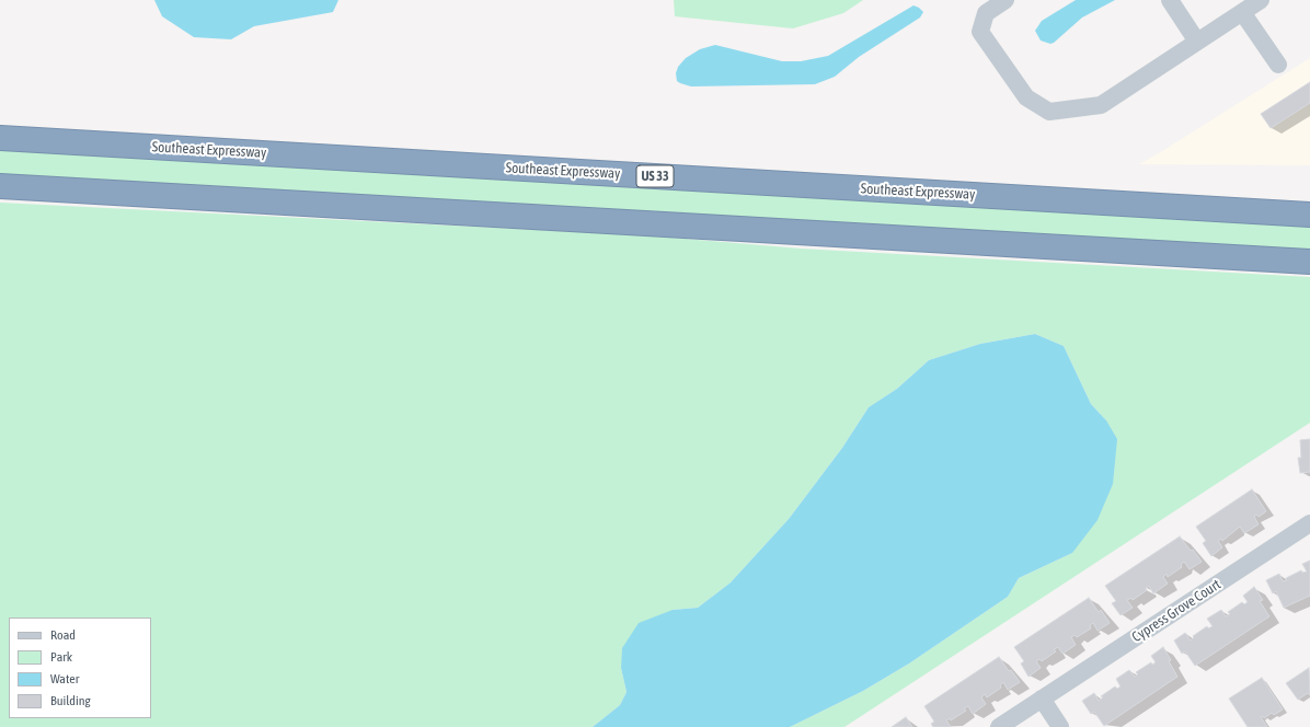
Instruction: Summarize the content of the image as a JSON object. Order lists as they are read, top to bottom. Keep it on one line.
{"streets":{"highway":["Southeast Expressway","US 33"],"street":["Cypress Grove Court"]},"legend":["Road","Park","Water","Building"]}
